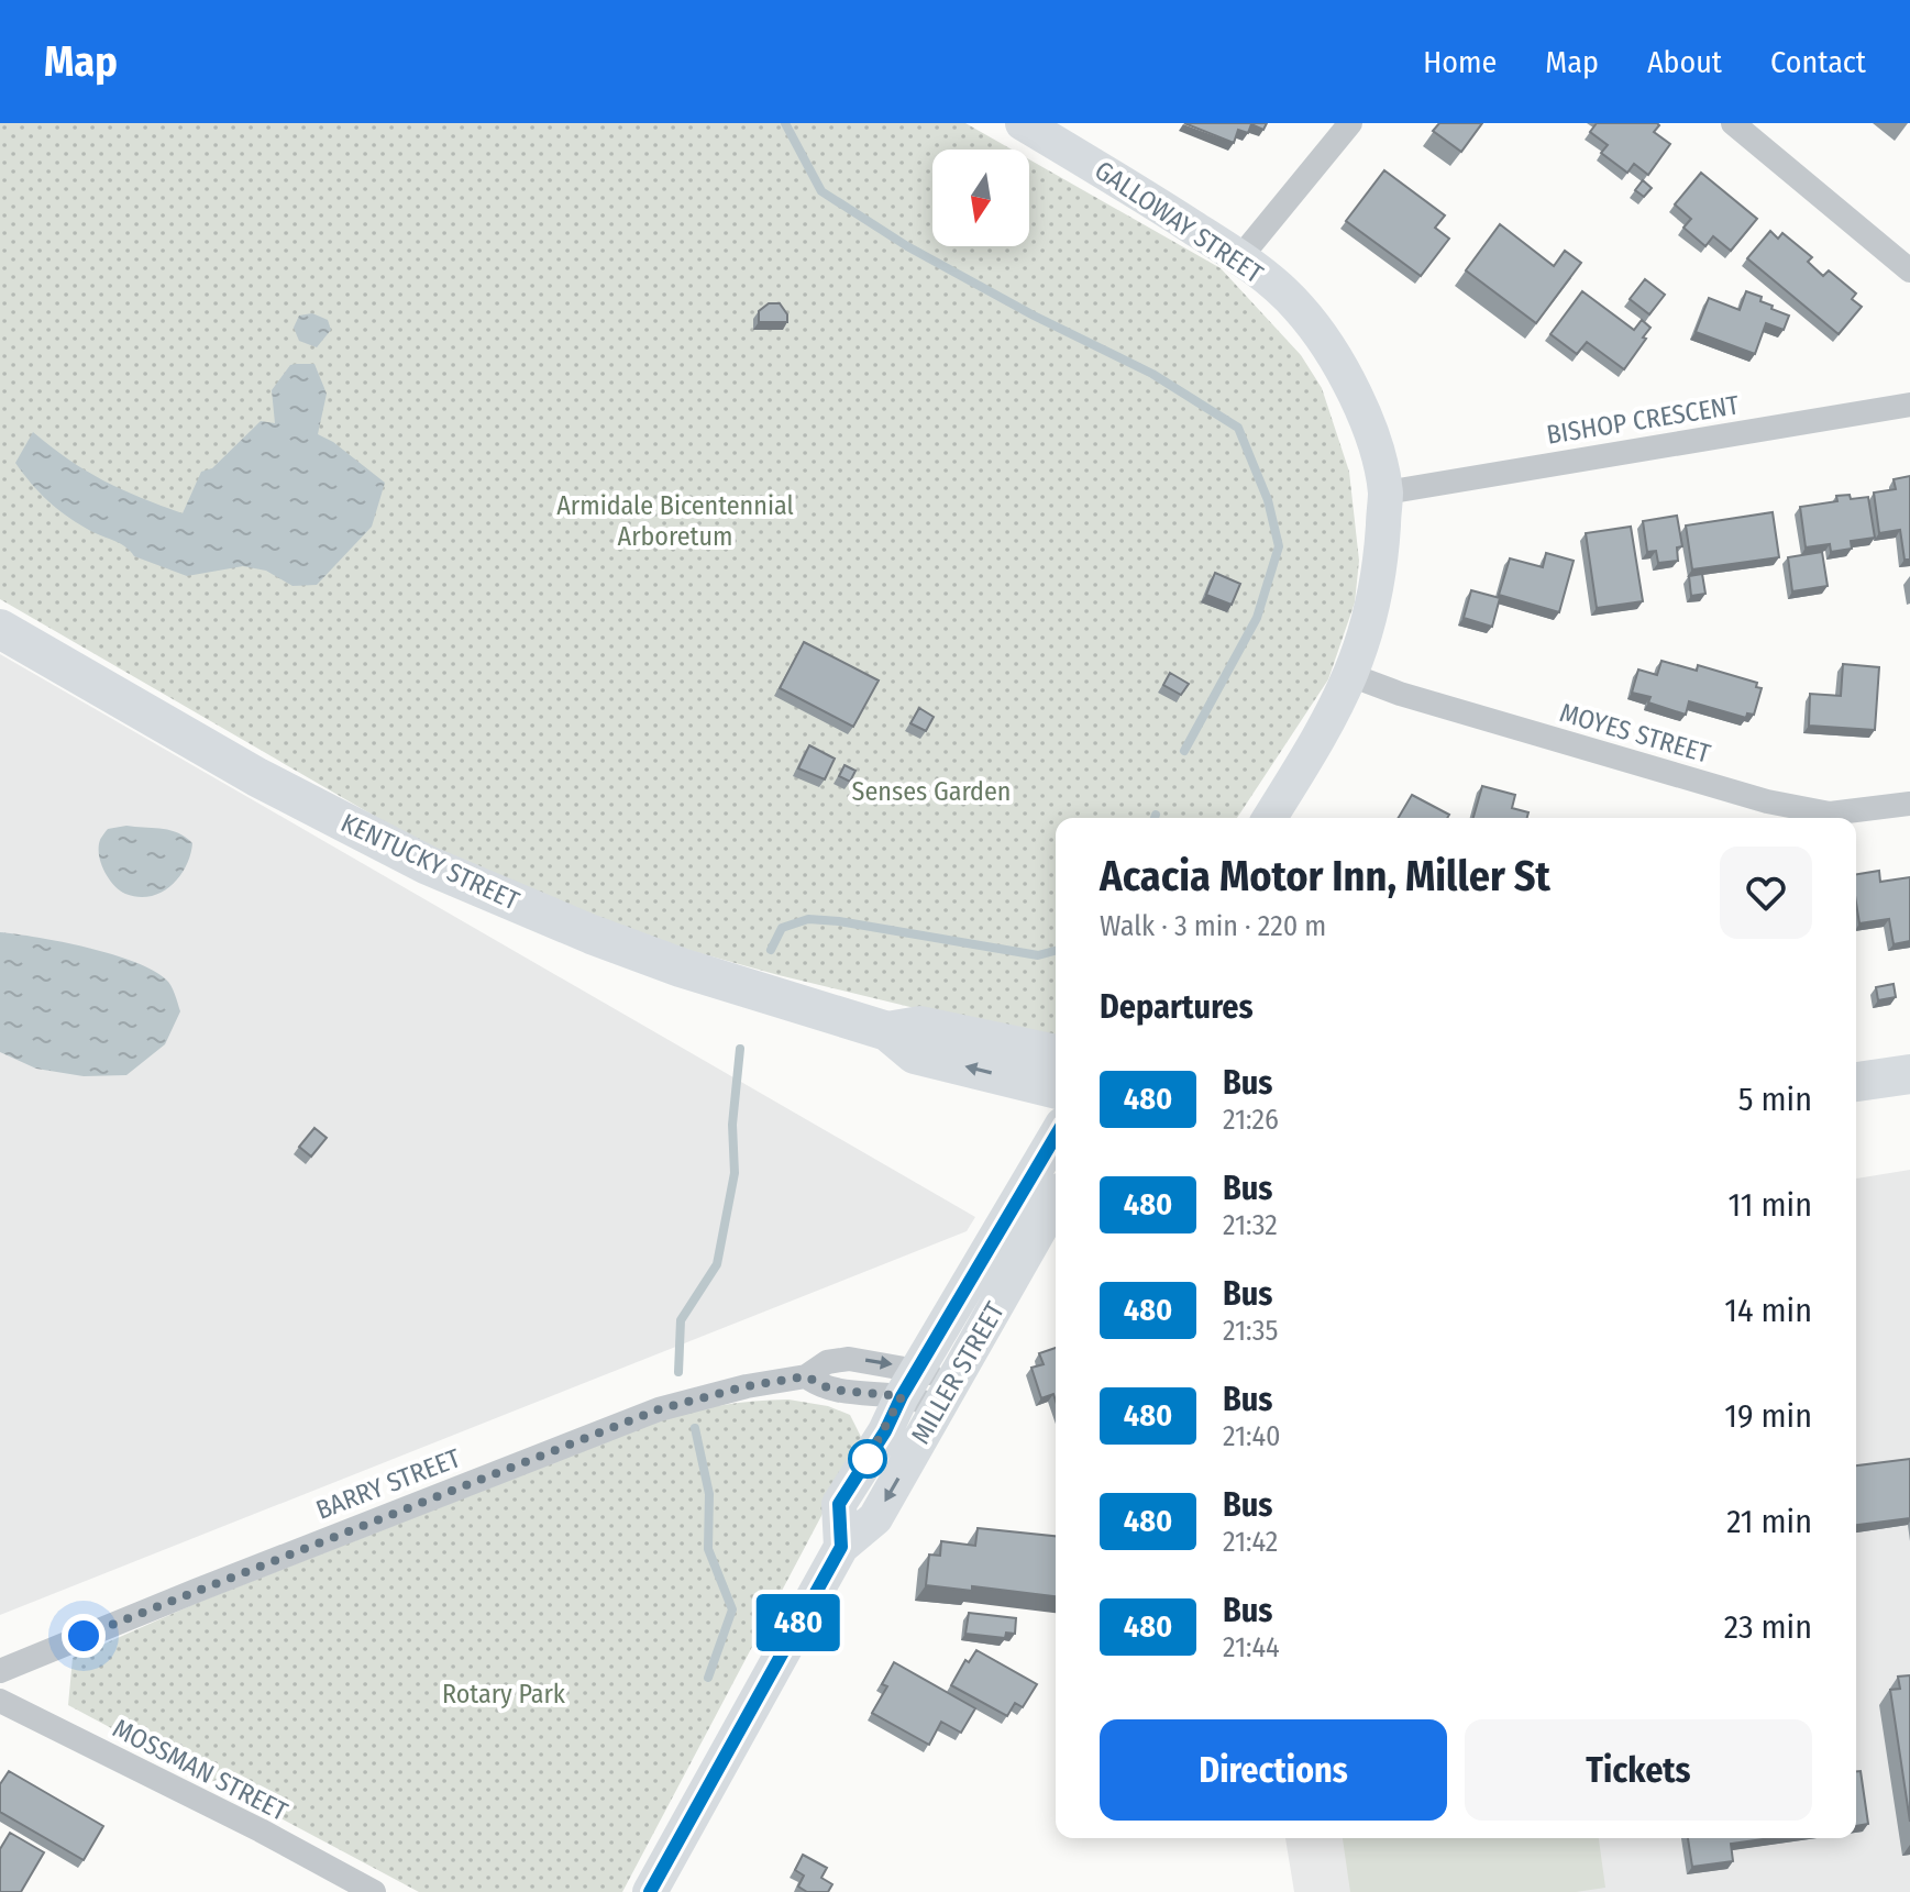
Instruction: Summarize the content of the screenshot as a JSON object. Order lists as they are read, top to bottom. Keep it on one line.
{"streets":{"main road":["GALLOWAY STREET","KENTUCKY STREET","MILLER STREET"],"street":["BISHOP CRESCENT","MOYES STREET","BARRY STREET","MOSSMAN STREET"]},"crossings":[["GALLOWAY STREET","BISHOP CRESCENT"],["GALLOWAY STREET","MOYES STREET"],["MILLER STREET","BARRY STREET"]],"parks":["Armidale Bicentennial Arboretum","Senses Garden","Rotary Park"],"lines":["bus line 480"],"north":"bottom","page":{"header":"Map","nav":["Home","Map","About","Contact"],"on_map":"480","heading":[["Acacia Motor Inn, Miller St","Walk · 3 min · 220 m"],"Departures"],"list":[{"mark":"480","name":"Bus","note":"21:26","value":"5 min"},{"mark":"480","name":"Bus","note":"21:32","value":"11 min"},{"mark":"480","name":"Bus","note":"21:35","value":"14 min"},{"mark":"480","name":"Bus","note":"21:40","value":"19 min"},{"mark":"480","name":"Bus","note":"21:42","value":"21 min"},{"mark":"480","name":"Bus","note":"21:44","value":"23 min"}],"buttons":["Directions","Tickets"]}}
